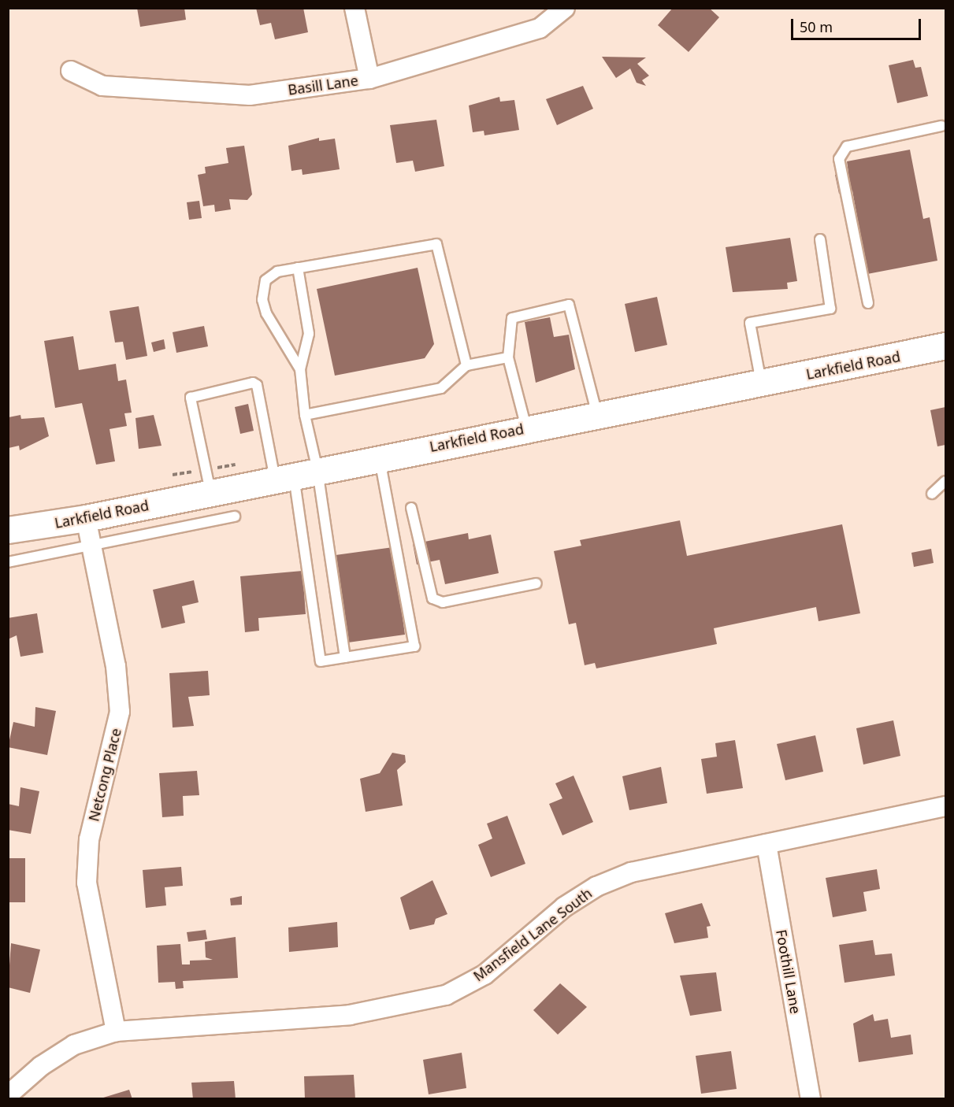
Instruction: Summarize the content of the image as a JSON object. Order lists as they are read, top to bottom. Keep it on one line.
{"streets":{"main road":["Larkfield Road"],"street":["Basill Lane","Netcong Place","Mansfield Lane South","Foothill Lane"]},"crossings":[["Larkfield Road","Netcong Place"],["Netcong Place","Mansfield Lane South"],["Mansfield Lane South","Foothill Lane"]],"scale_bar":"50 m"}
